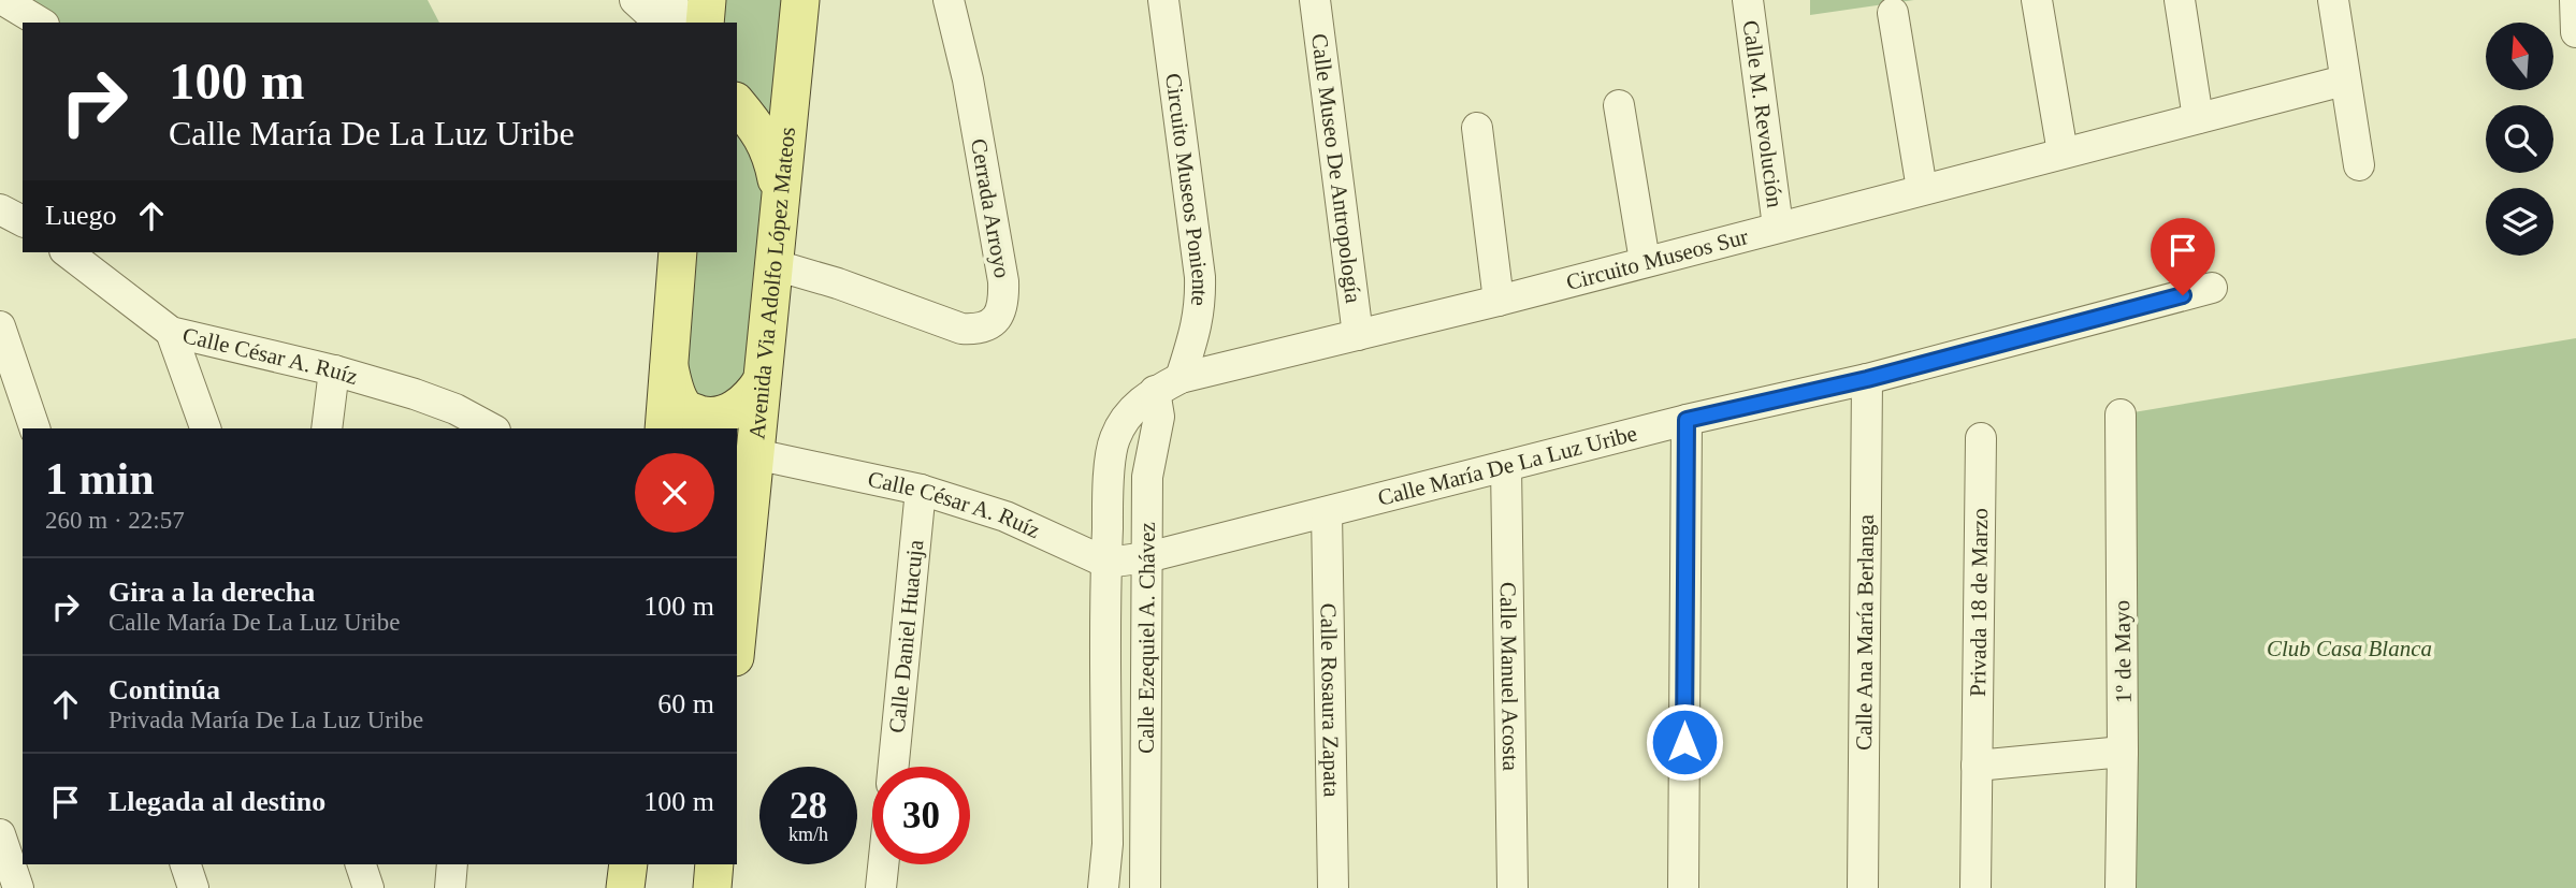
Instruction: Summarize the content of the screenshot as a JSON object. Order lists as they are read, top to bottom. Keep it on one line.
{"streets":{"main road":["Avenida Via Adolfo López Mateos"],"street":["Calle M. Revolución","Calle Museo De Antropología","Circuito Museos Poniente","Cerrada Arroyo","Circuito Museos Sur","Calle César A. Ruíz","Calle María De La Luz Uribe","Privada 18 de Marzo","Calle Ana María Berlanga","Calle Daniel Huacuja","Calle Ezequiel A. Chávez","1º de Mayo","Calle Manuel Acosta","Calle Rosaura Zapata"]},"crossings":[["Calle M. Revolución","Circuito Museos Sur"],["Calle Museo De Antropología","Circuito Museos Sur"],["Circuito Museos Poniente","Circuito Museos Sur"],["Circuito Museos Poniente","Calle Ezequiel A. Chávez"],["Cerrada Arroyo","Avenida Via Adolfo López Mateos"],["Circuito Museos Sur","Calle César A. Ruíz"],["Circuito Museos Sur","Calle Ezequiel A. Chávez"],["Avenida Via Adolfo López Mateos","Calle César A. Ruíz"],["Calle César A. Ruíz","Calle Daniel Huacuja"],["Calle César A. Ruíz","Calle Ezequiel A. Chávez"],["Calle María De La Luz Uribe","Calle Ana María Berlanga"],["Calle María De La Luz Uribe","Calle Ezequiel A. Chávez"],["Calle María De La Luz Uribe","Calle Manuel Acosta"],["Calle María De La Luz Uribe","Calle Rosaura Zapata"]],"parks":["Club Casa Blanca"],"north":"top","page":{"turn":["100 m","Calle María De La Luz Uribe"],"then":"Luego","heading":["1 min","260 m · 22:57"],"list":[{"name":"Gira a la derecha","note":"Calle María De La Luz Uribe","value":"100 m"},{"name":"Continúa","note":"Privada María De La Luz Uribe","value":"60 m"},{"name":"Llegada al destino","value":"100 m"}],"speed":"28 km/h","limit":"30"}}
